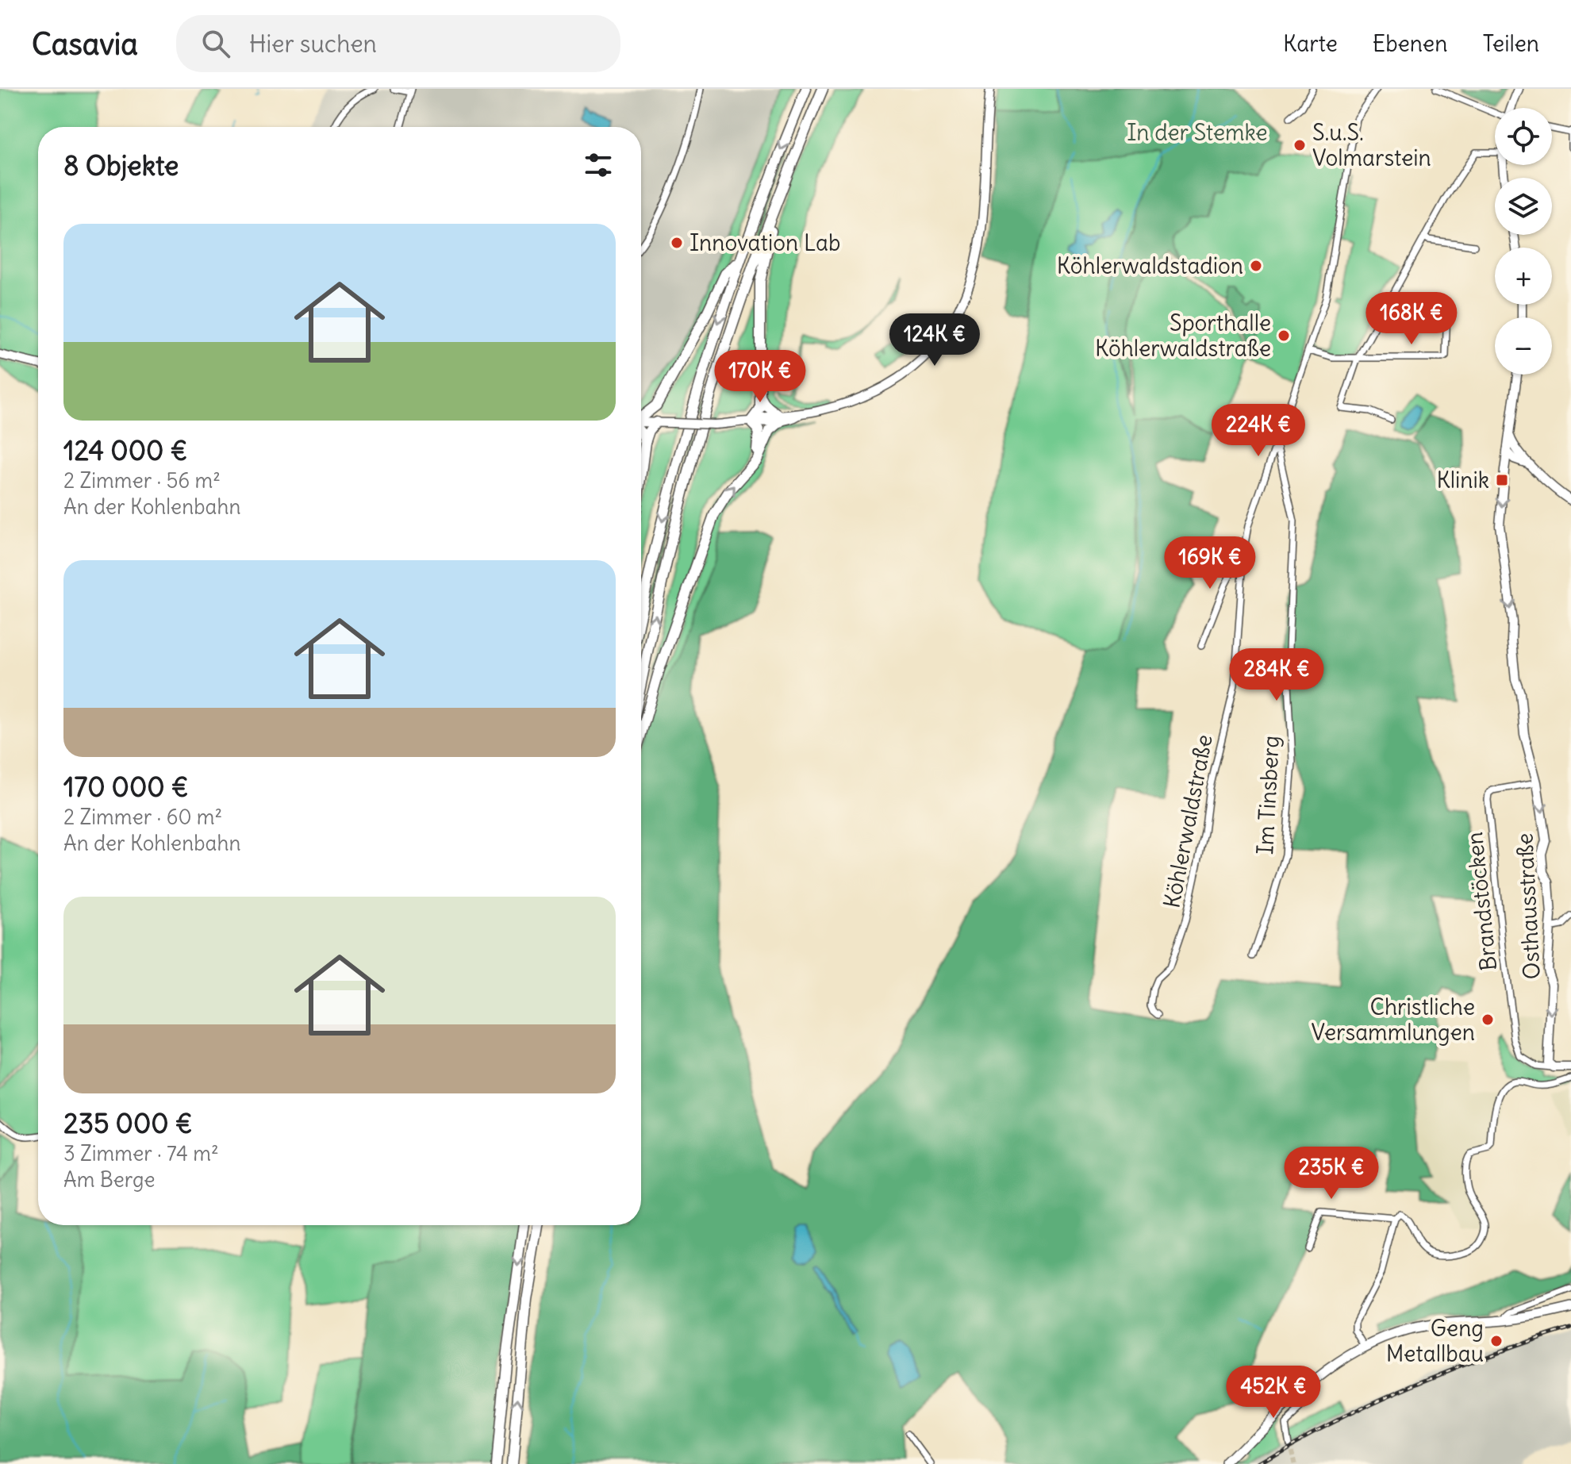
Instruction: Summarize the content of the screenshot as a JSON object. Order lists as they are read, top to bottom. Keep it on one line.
{"streets":{"street":["Im Tinsberg","Köhlerwaldstraße","Brandstöcken","Osthausstraße"]},"crossings":[["Im Tinsberg","Köhlerwaldstraße"],["Brandstöcken","Osthausstraße"]],"one_way":["Osthausstraße"],"parks":["In der Stemke"],"places":{"other":["S.u.S. Volmarstein","Innovation Lab","Köhlerwaldstadion","Sporthalle Köhlerwaldstraße","Christliche Versammlungen","Geng Metallbau"],"transit":["Klinik"]},"page":{"header":"Casavia","search":"Hier suchen","nav":["Karte","Ebenen","Teilen"],"map_buttons":["+","−"],"heading":"8 Objekte","list":[{"name":"124 000 €","note":"2 Zimmer · 56 m² · An der Kohlenbahn"},{"name":"170 000 €","note":"2 Zimmer · 60 m² · An der Kohlenbahn"},{"name":"235 000 €","note":"3 Zimmer · 74 m² · Am Berge"}],"price":["168K €","124K €","170K €","224K €","169K €","284K €","235K €","452K €"]}}
